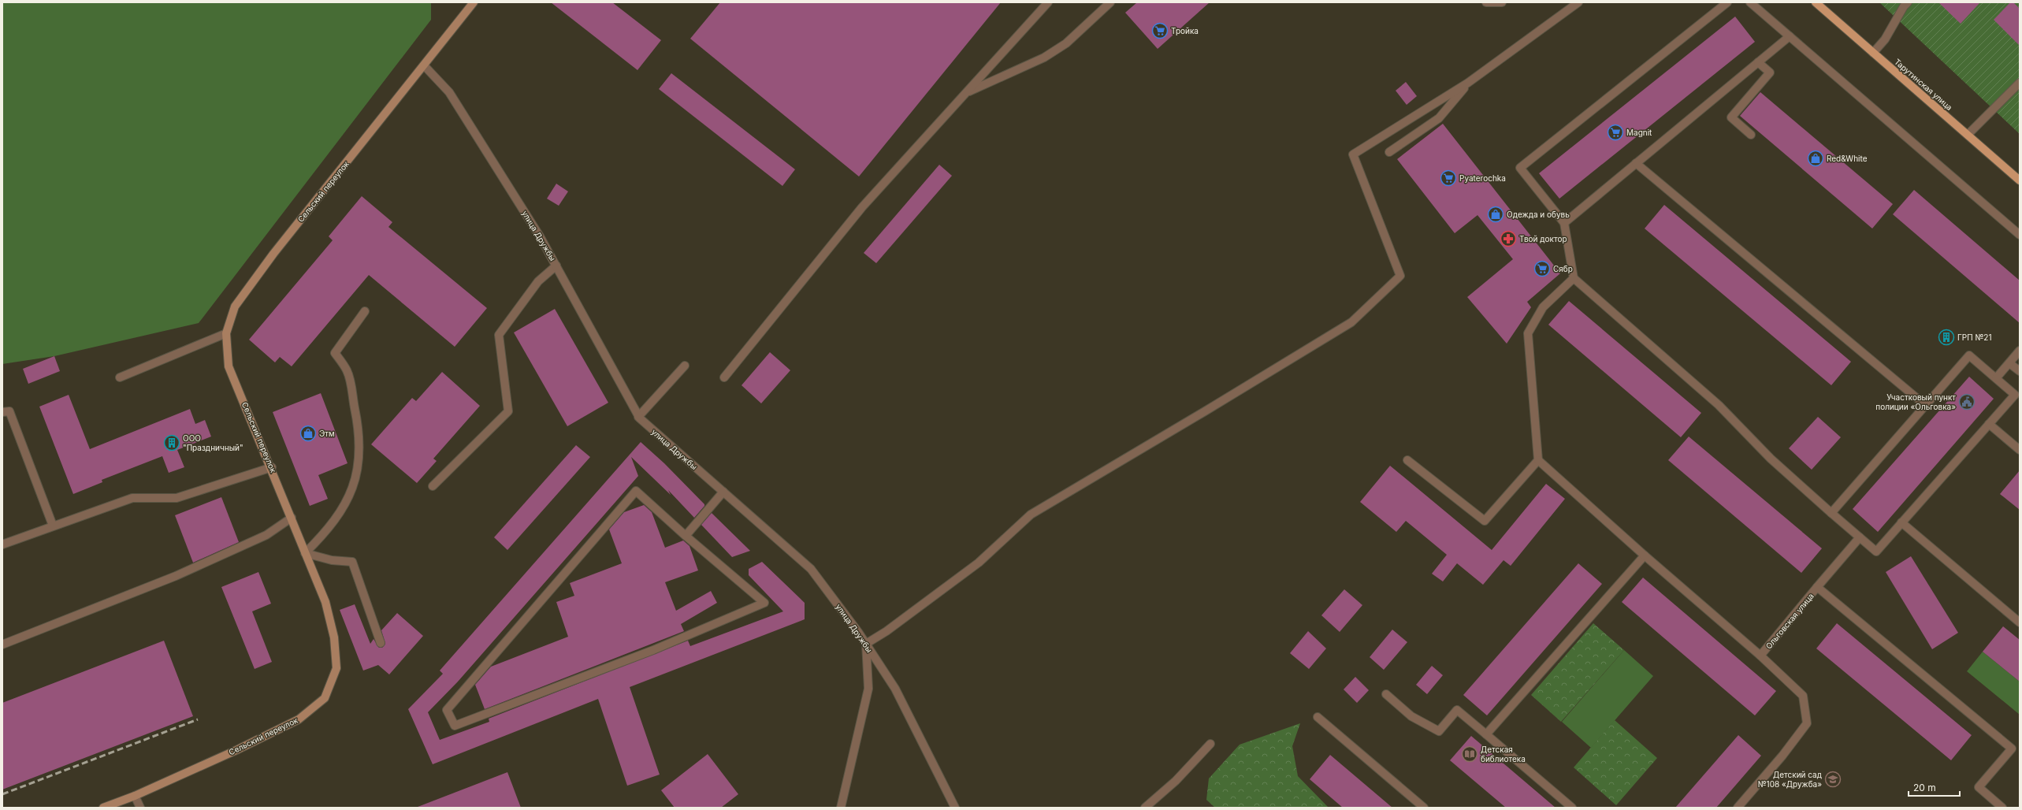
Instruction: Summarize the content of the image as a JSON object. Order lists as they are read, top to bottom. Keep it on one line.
{"streets":{"main road":["Тарутинская улица"],"street":["Сельский переулок","улица Дружбы","Ольговская улица"]},"crossings":[["Сельский переулок","улица Дружбы"]],"places":{"supermarket":["Тройка","Magnit","Pyaterochka","Сябр"],"shop":["Red&White","Одежда и обувь","Этм"],"pharmacy":["Твой доктор"],"building":["ГРП №21","ООО \"Праздничный\""],"public building":["Участковый пункт полиции «Ольговка»"],"library":["Детская библиотека"],"school or university":["Детский сад №108 «Дружба»"]},"scale_bar":"20 m"}
